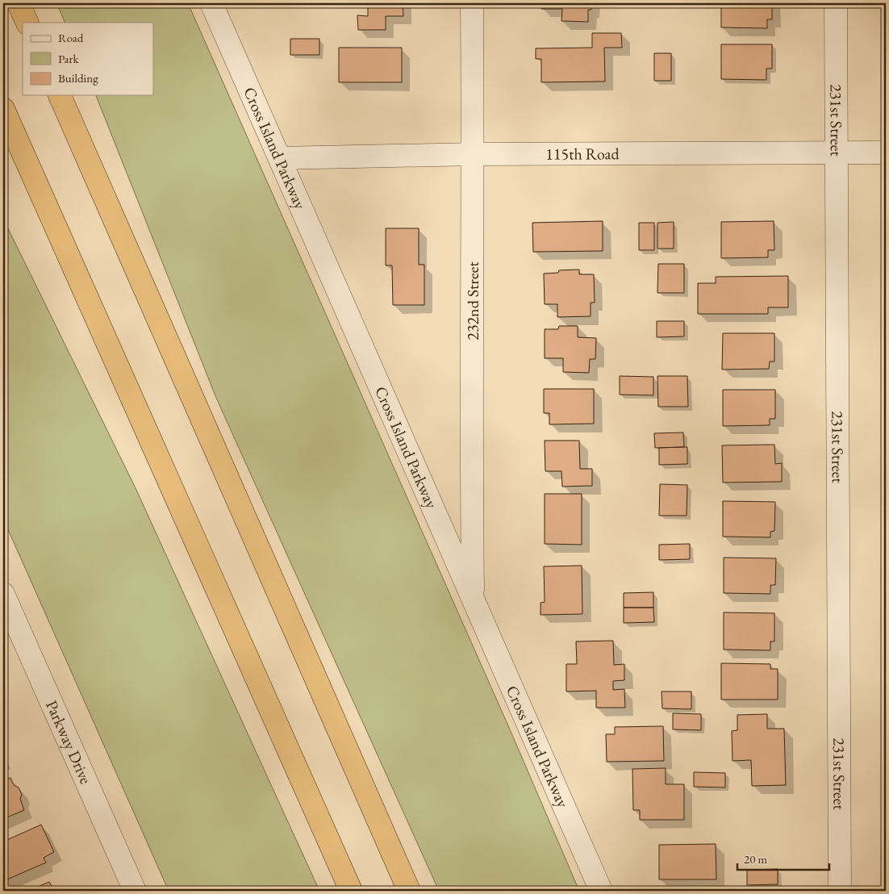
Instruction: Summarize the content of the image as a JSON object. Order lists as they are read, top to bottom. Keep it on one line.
{"streets":{"street":["231st Street","Cross Island Parkway","115th Road","232nd Street","Parkway Drive"]},"crossings":[["231st Street","115th Road"],["Cross Island Parkway","115th Road"],["Cross Island Parkway","232nd Street"],["115th Road","232nd Street"]],"legend":["Road","Park","Building"],"scale_bar":"20 m"}
